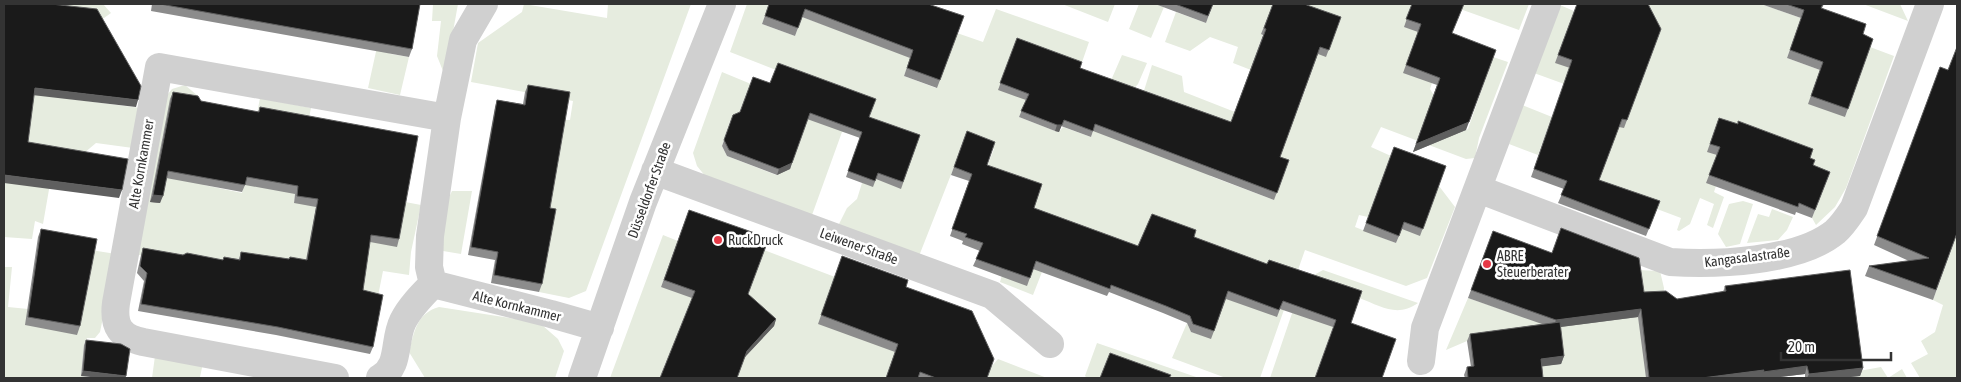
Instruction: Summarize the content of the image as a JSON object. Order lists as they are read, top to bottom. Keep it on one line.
{"streets":{"street":["Alte Kornkammer","Düsseldorfer Straße","Leiwener Straße","Kangasalastraße"]},"crossings":[["Alte Kornkammer","Düsseldorfer Straße"],["Düsseldorfer Straße","Leiwener Straße"]],"places":["RuckDruck","ABRE Steuerberater"],"scale_bar":"20 m"}
